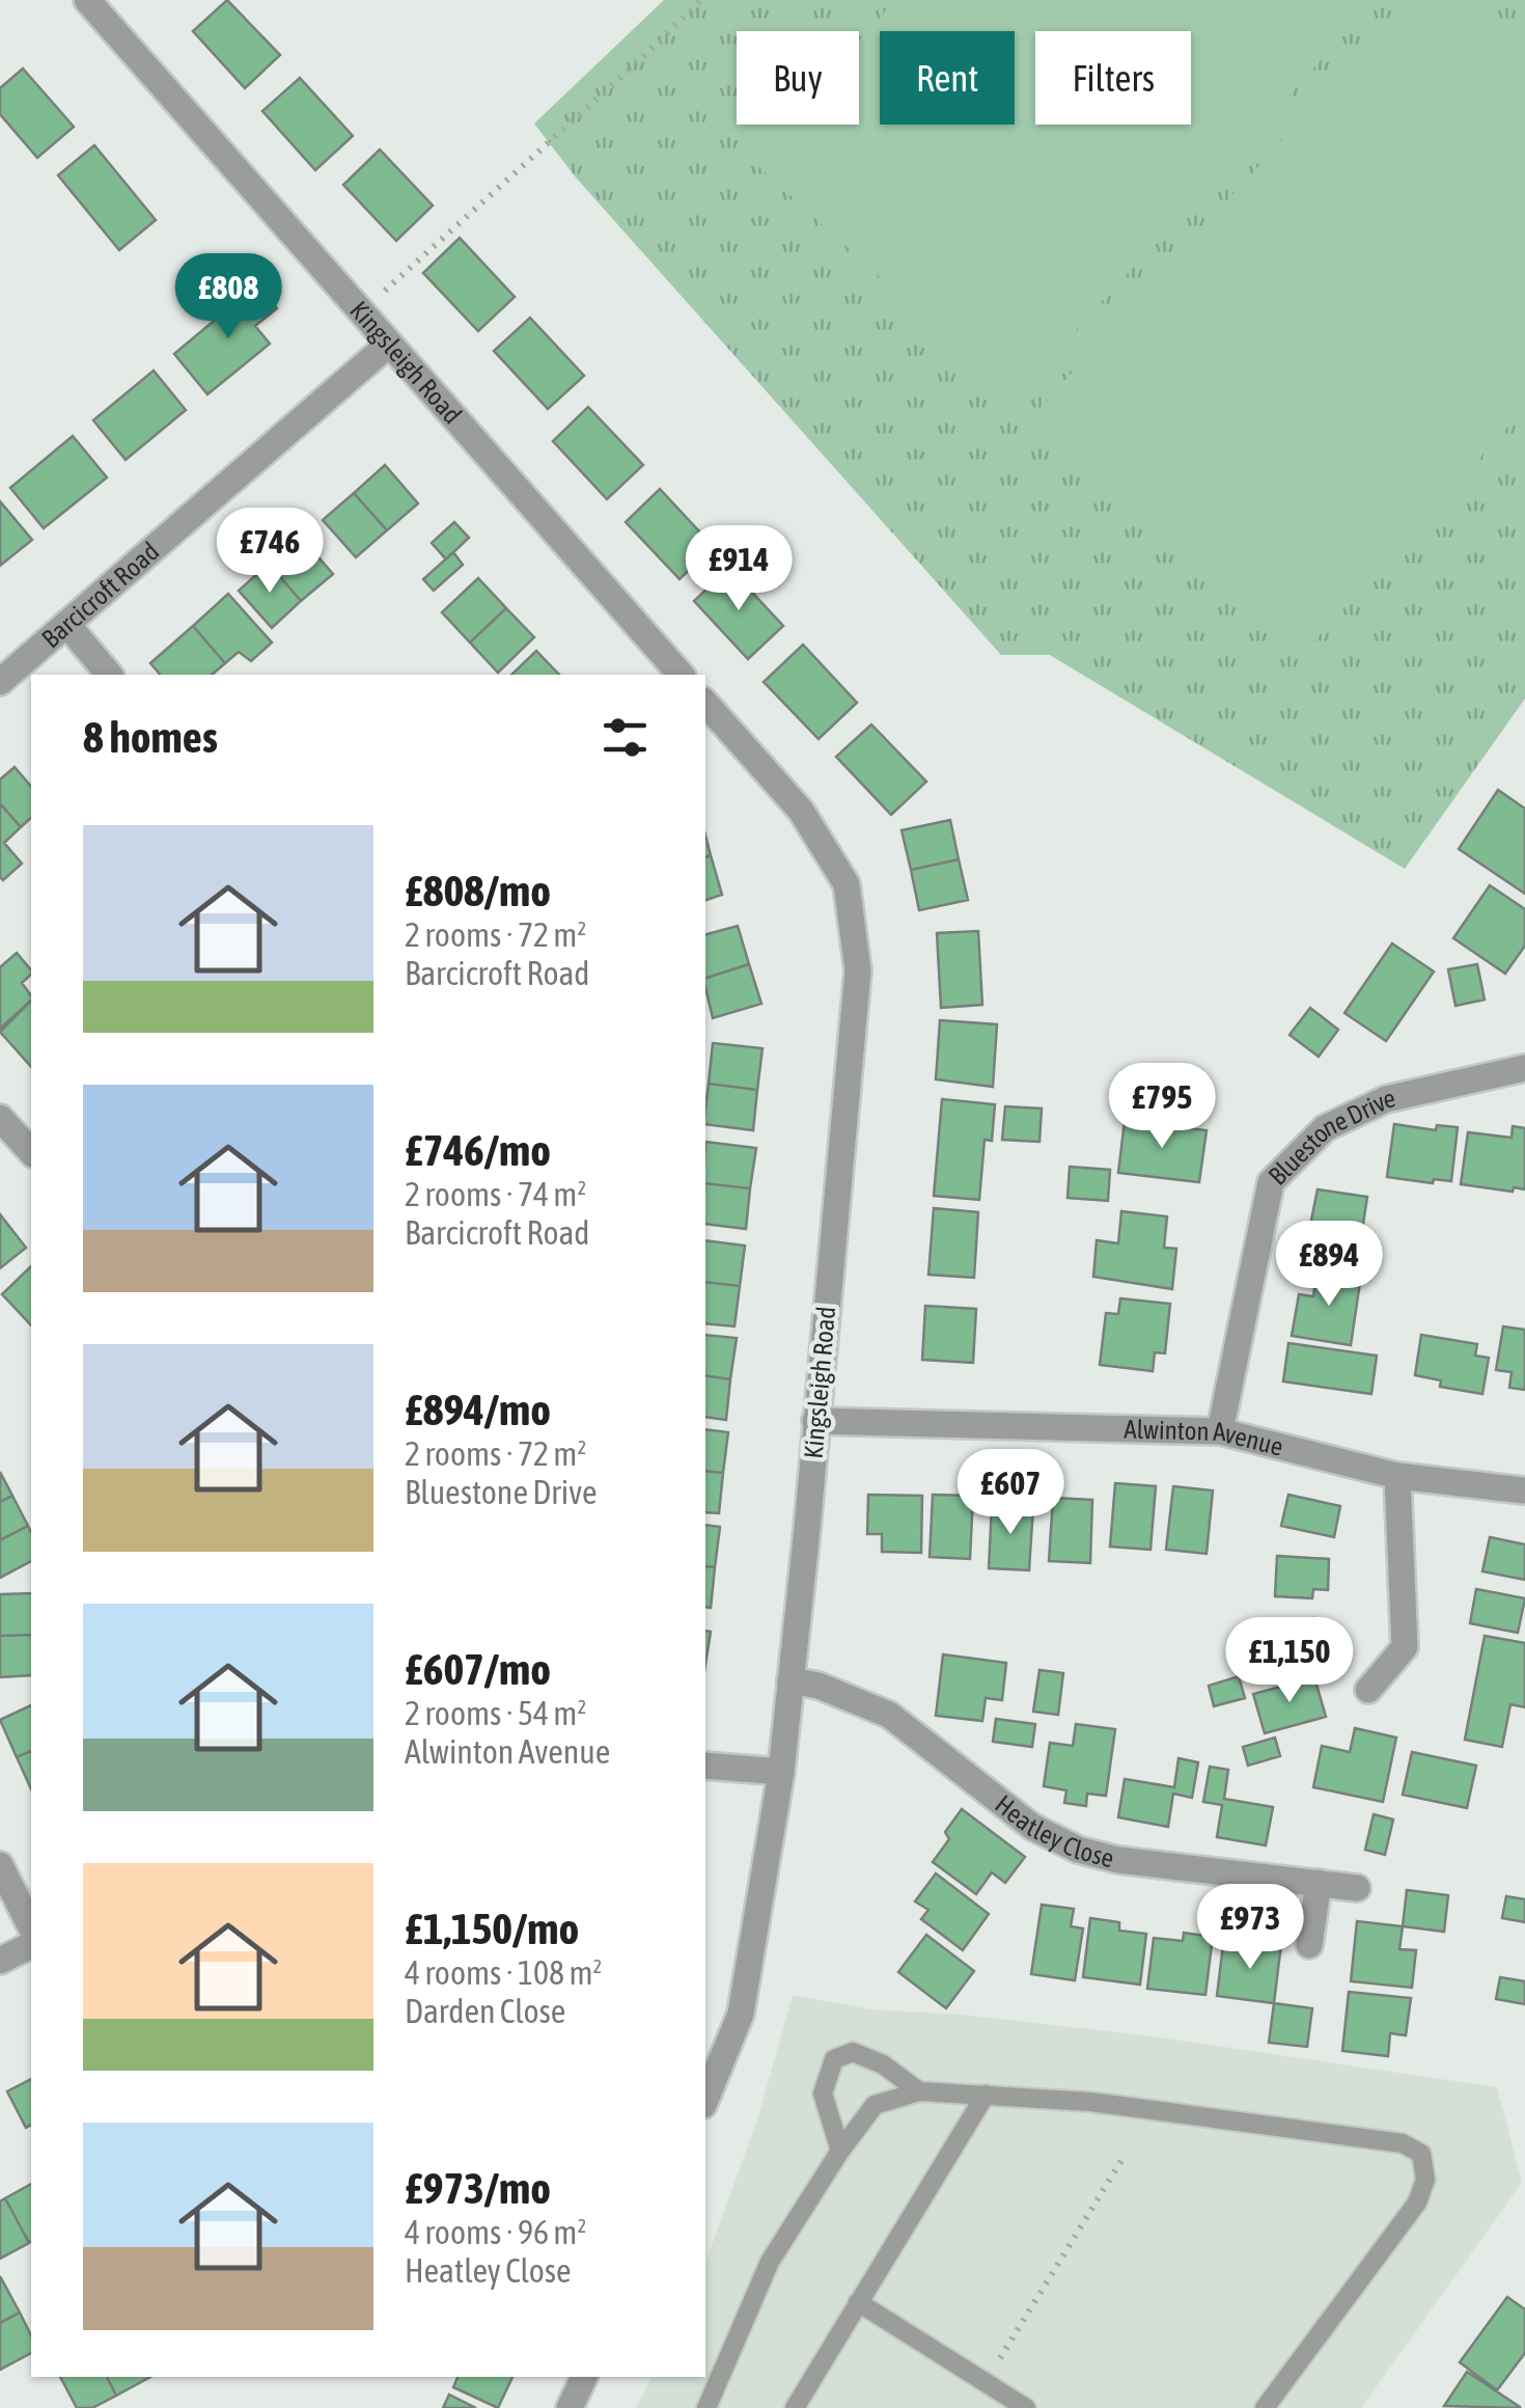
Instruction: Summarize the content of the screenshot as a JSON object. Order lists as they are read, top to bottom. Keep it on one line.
{"streets":{"street":["Kingsleigh Road","Barcicroft Road","Bluestone Drive","Alwinton Avenue","Heatley Close"]},"crossings":[["Kingsleigh Road","Barcicroft Road"],["Kingsleigh Road","Alwinton Avenue"],["Kingsleigh Road","Heatley Close"],["Bluestone Drive","Alwinton Avenue"]],"page":{"chip":["Buy","Rent","Filters"],"price":["£808","£746","£914","£795","£894","£607","£1,150","£973"],"heading":"8 homes","list":[{"name":"£808/mo","note":"2 rooms · 72 m² · Barcicroft Road"},{"name":"£746/mo","note":"2 rooms · 74 m² · Barcicroft Road"},{"name":"£894/mo","note":"2 rooms · 72 m² · Bluestone Drive"},{"name":"£607/mo","note":"2 rooms · 54 m² · Alwinton Avenue"},{"name":"£1,150/mo","note":"4 rooms · 108 m² · Darden Close"},{"name":"£973/mo","note":"4 rooms · 96 m² · Heatley Close"}]}}
